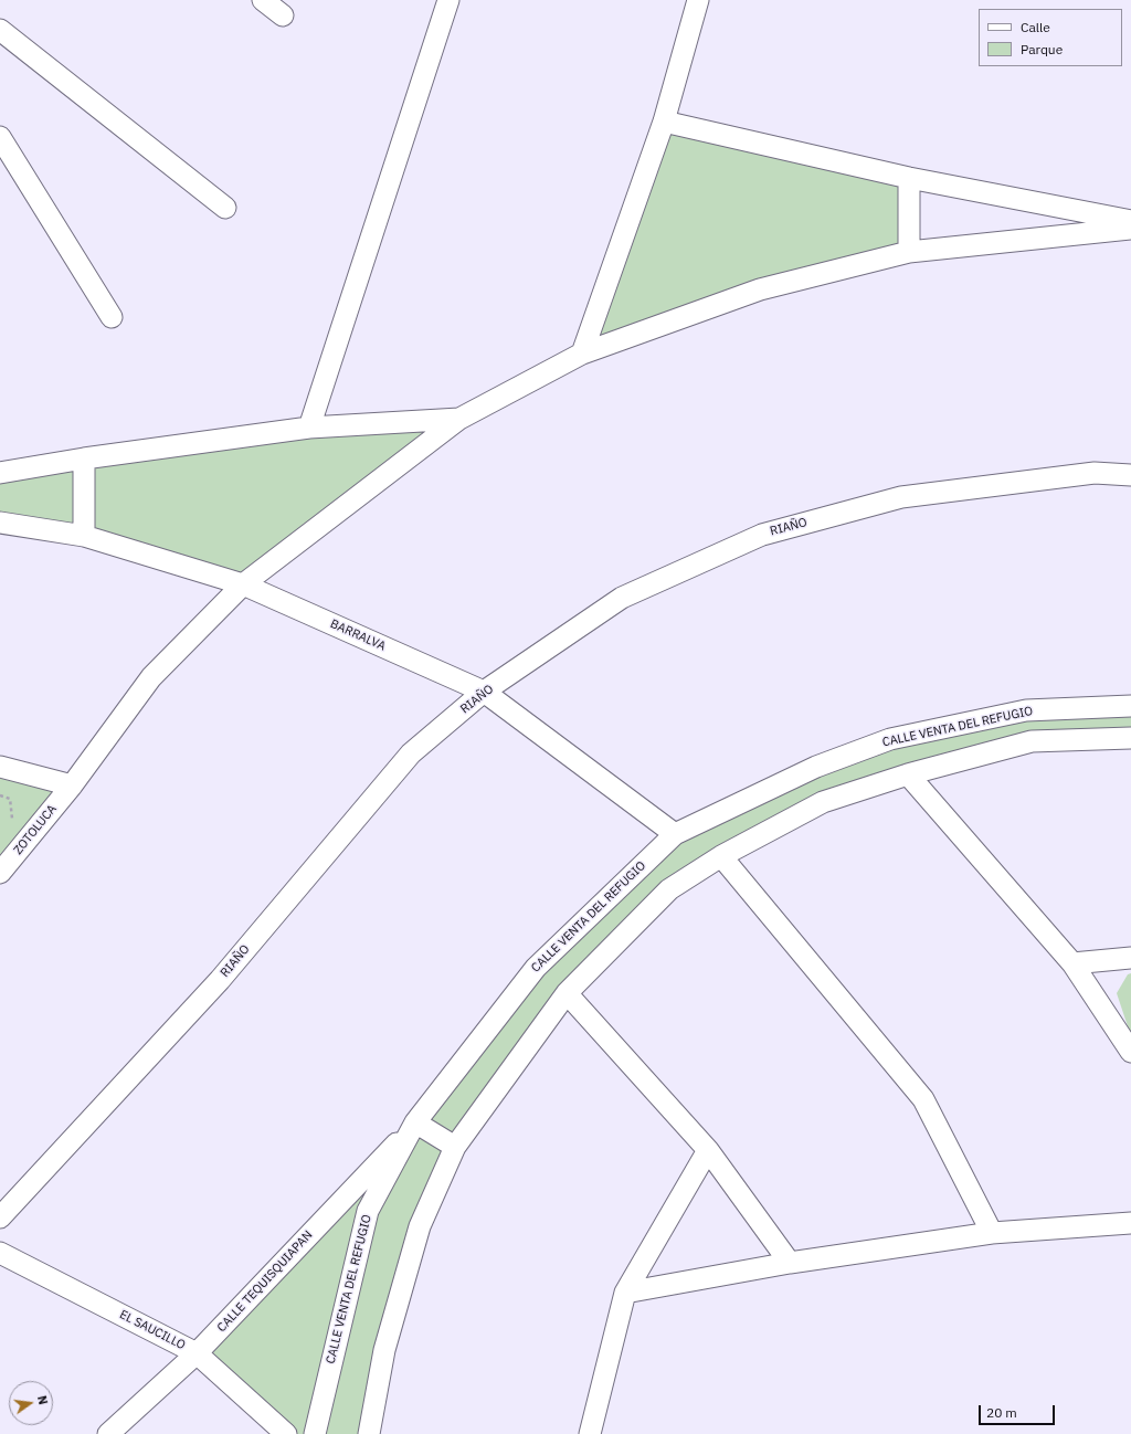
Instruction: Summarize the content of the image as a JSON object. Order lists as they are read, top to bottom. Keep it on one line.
{"streets":{"street":["RIAÑO","BARRALVA","CALLE VENTA DEL REFUGIO","ZOTOLUCA","CALLE TEQUISQUIAPAN","EL SAUCILLO"]},"crossings":[["RIAÑO","BARRALVA"],["BARRALVA","CALLE VENTA DEL REFUGIO"],["BARRALVA","ZOTOLUCA"],["CALLE VENTA DEL REFUGIO","CALLE TEQUISQUIAPAN"],["CALLE TEQUISQUIAPAN","EL SAUCILLO"]],"legend":["Calle","Parque"],"scale_bar":"20 m","north":"right"}
